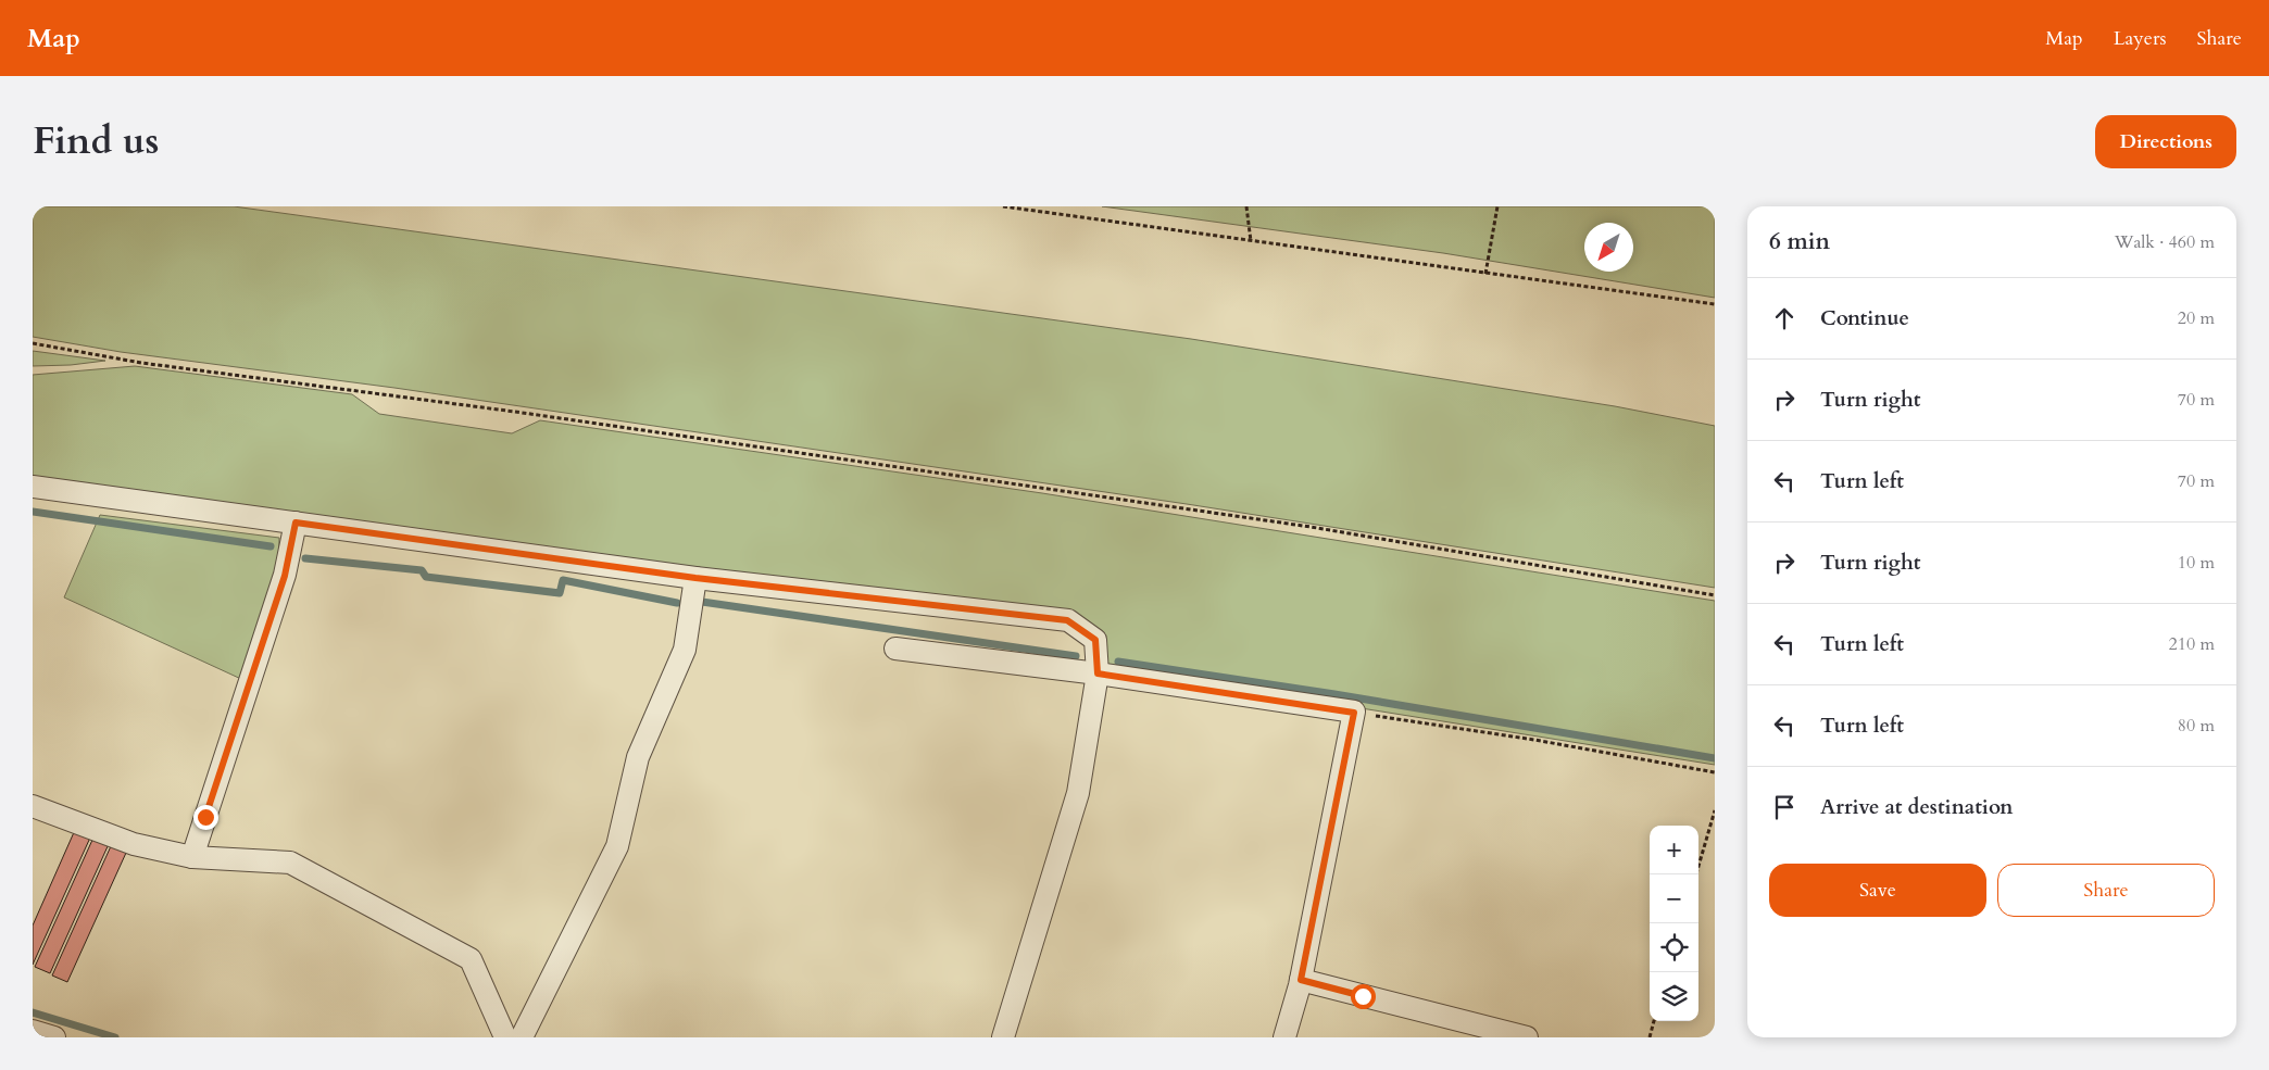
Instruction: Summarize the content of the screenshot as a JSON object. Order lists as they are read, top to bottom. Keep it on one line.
{"north":"bottom left","page":{"header":"Map","nav":["Map","Layers","Share"],"title":"Find us","buttons":["Directions",["Save","Share"]],"heading":["6 min","Walk · 460 m"],"list":[["Continue","20 m"],["Turn right","70 m"],["Turn left","70 m"],["Turn right","10 m"],["Turn left","210 m"],["Turn left","80 m"],"Arrive at destination"],"map_buttons":["+","−"]}}
